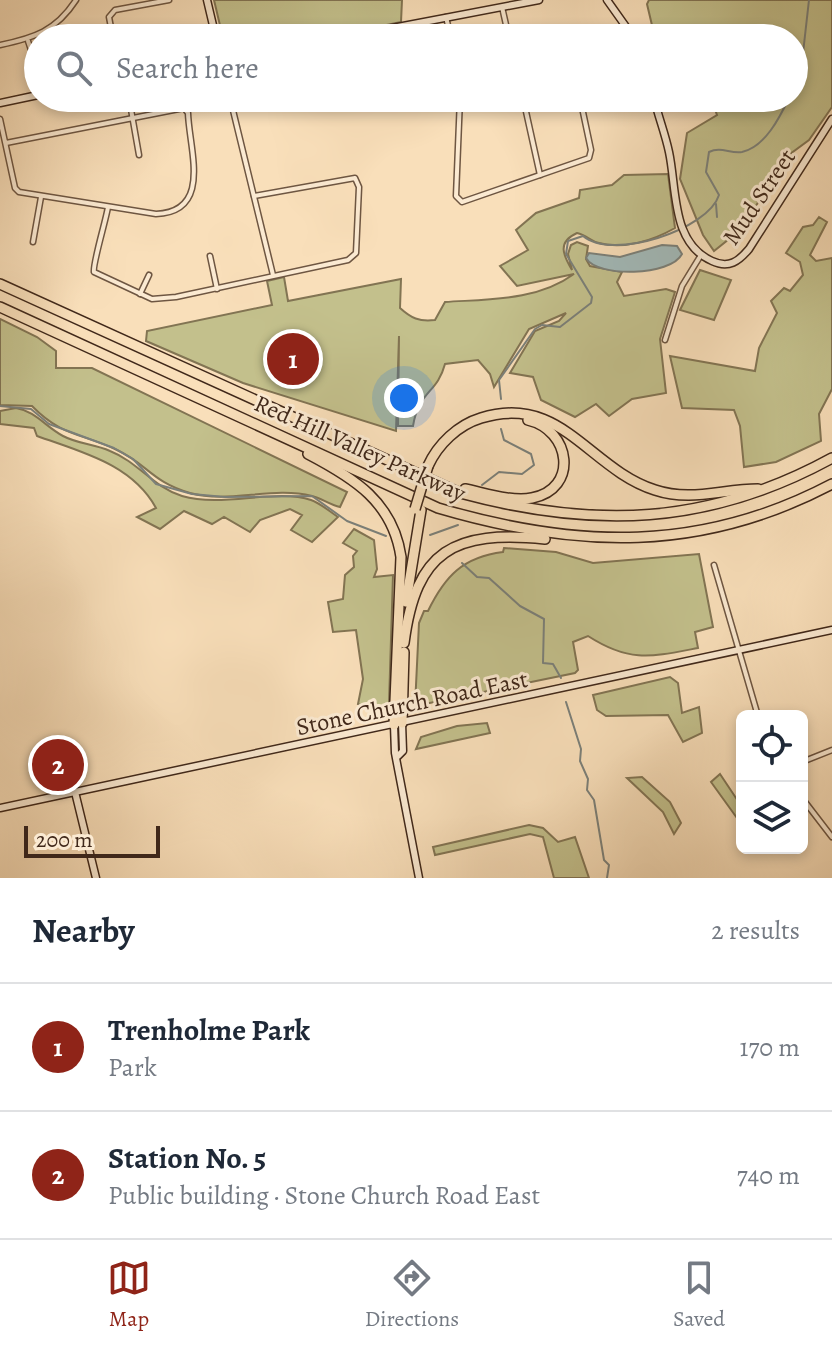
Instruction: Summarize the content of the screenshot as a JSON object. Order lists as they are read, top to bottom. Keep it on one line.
{"streets":{"highway":["Red Hill Valley Parkway"],"main road":["Mud Street","Stone Church Road East"]},"scale_bar":"200 m","page":{"search":"Search here","pins":["1","2"],"scale":"200 m","heading":["Nearby","2 results"],"list":[{"mark":"1","name":"Trenholme Park","note":"Park","value":"170 m"},{"mark":"2","name":"Station No. 5","note":"Public building · Stone Church Road East","value":"740 m"}],"nav":["Map","Directions","Saved"]}}
